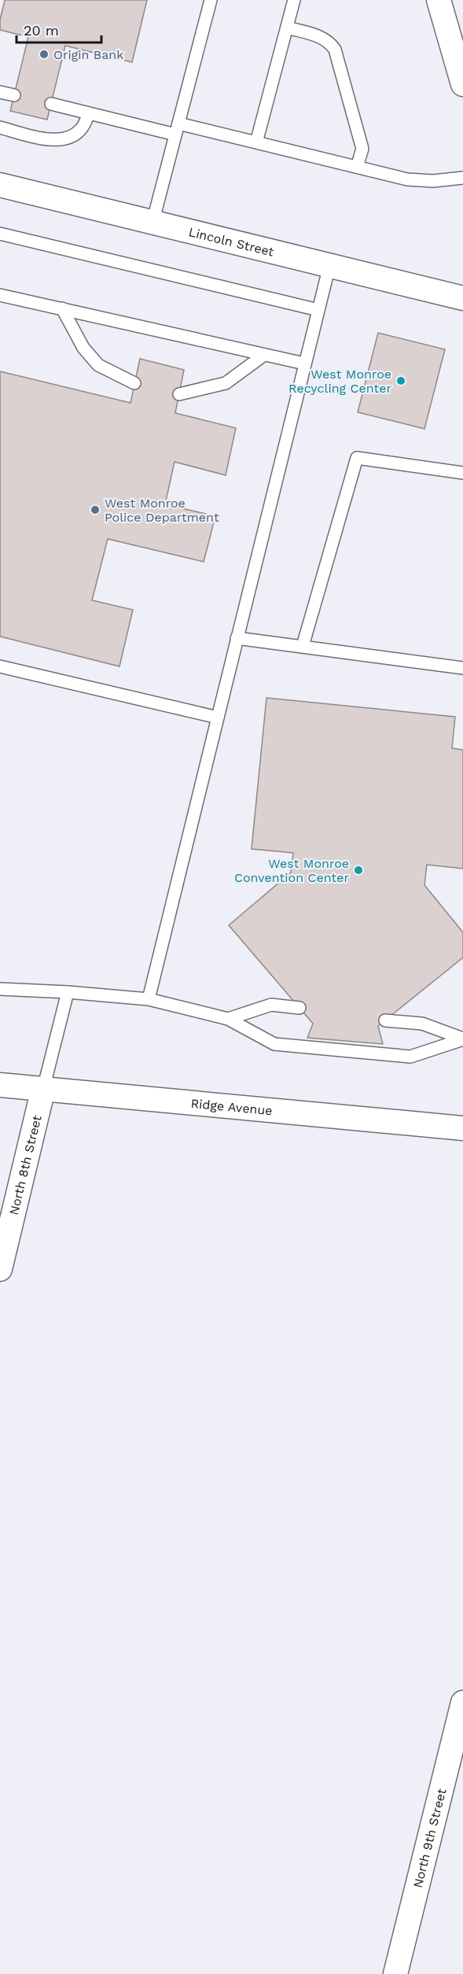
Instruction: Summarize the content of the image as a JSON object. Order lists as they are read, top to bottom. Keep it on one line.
{"streets":{"street":["Lincoln Street","Ridge Avenue","North 8th Street","North 9th Street"]},"crossings":[["Ridge Avenue","North 8th Street"]],"places":["Origin Bank","West Monroe Recycling Center","West Monroe Police Department","West Monroe Convention Center"],"scale_bar":"20 m"}
